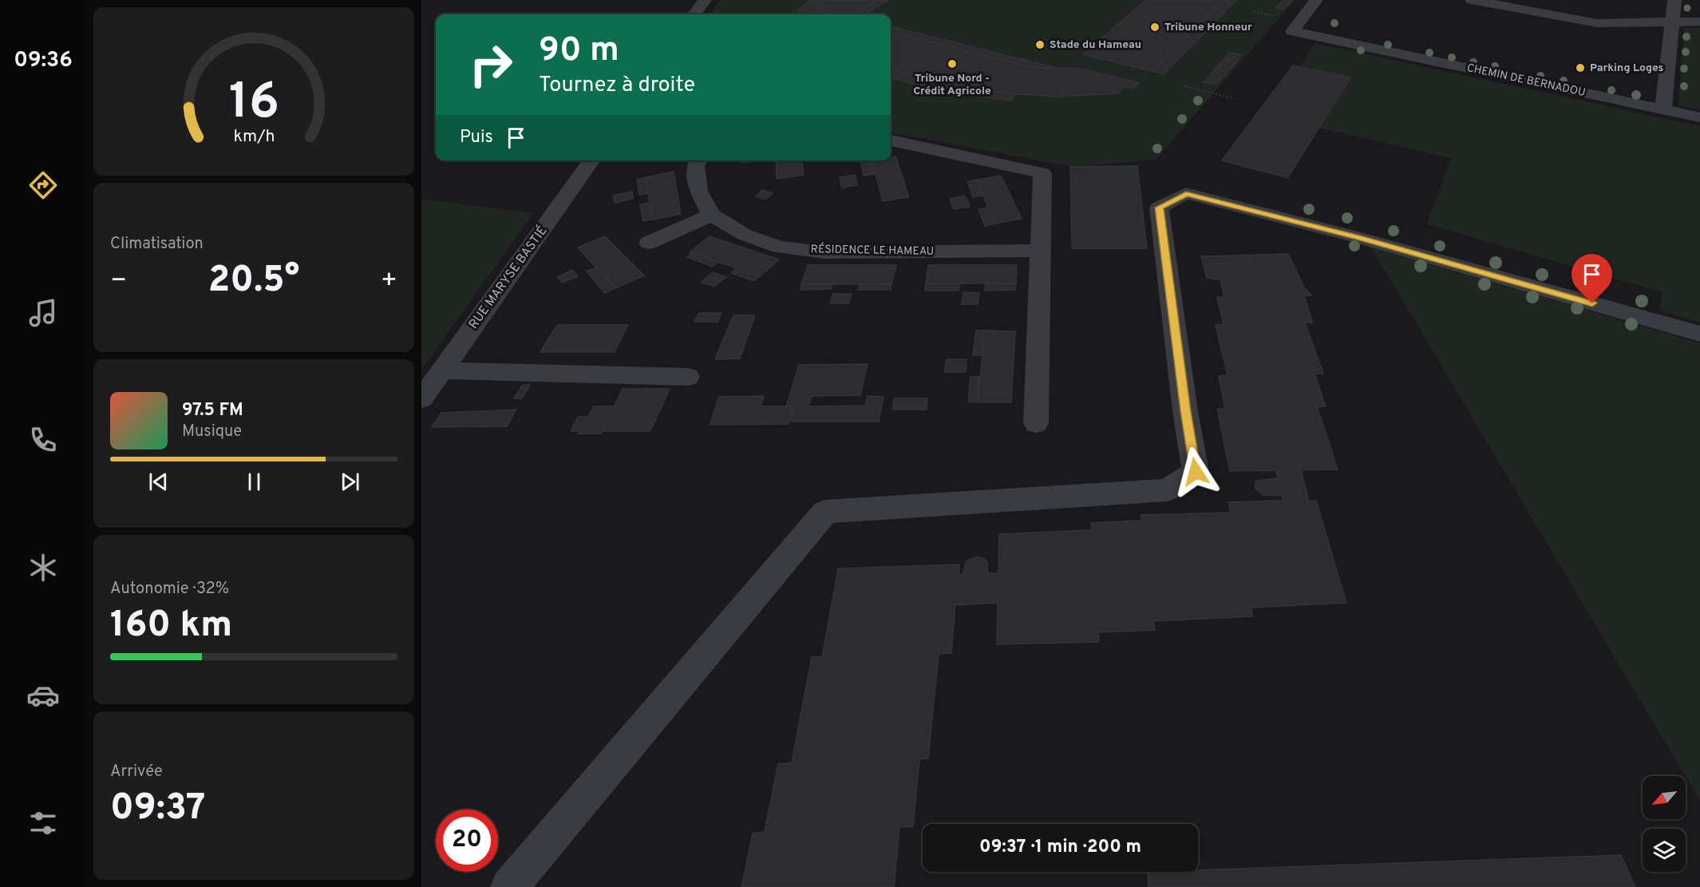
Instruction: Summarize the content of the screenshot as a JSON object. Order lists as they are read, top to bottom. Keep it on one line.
{"streets":{"street":["CHEMIN DE BERNADOU","RÉSIDENCE LE HAMEAU","RUE MARYSE BASTIÉ"]},"places":["Tribune Honneur","Stade du Hameau","Tribune Nord - Crédit Agricole","Parking Loges"],"north":"bottom left","page":{"tabs":"09:36","turn":["90 m","Tournez à droite"],"then":"Puis","tile":["Climatisation",["Autonomie · 32%","160 km"],["Arrivée","09:37"]],"heat":["−","20.5°","+"],"song":["97.5 FM","Musique"],"limit":"20","trip":"09:37 · 1 min · 200 m","gauge":["16","km/h"]}}
